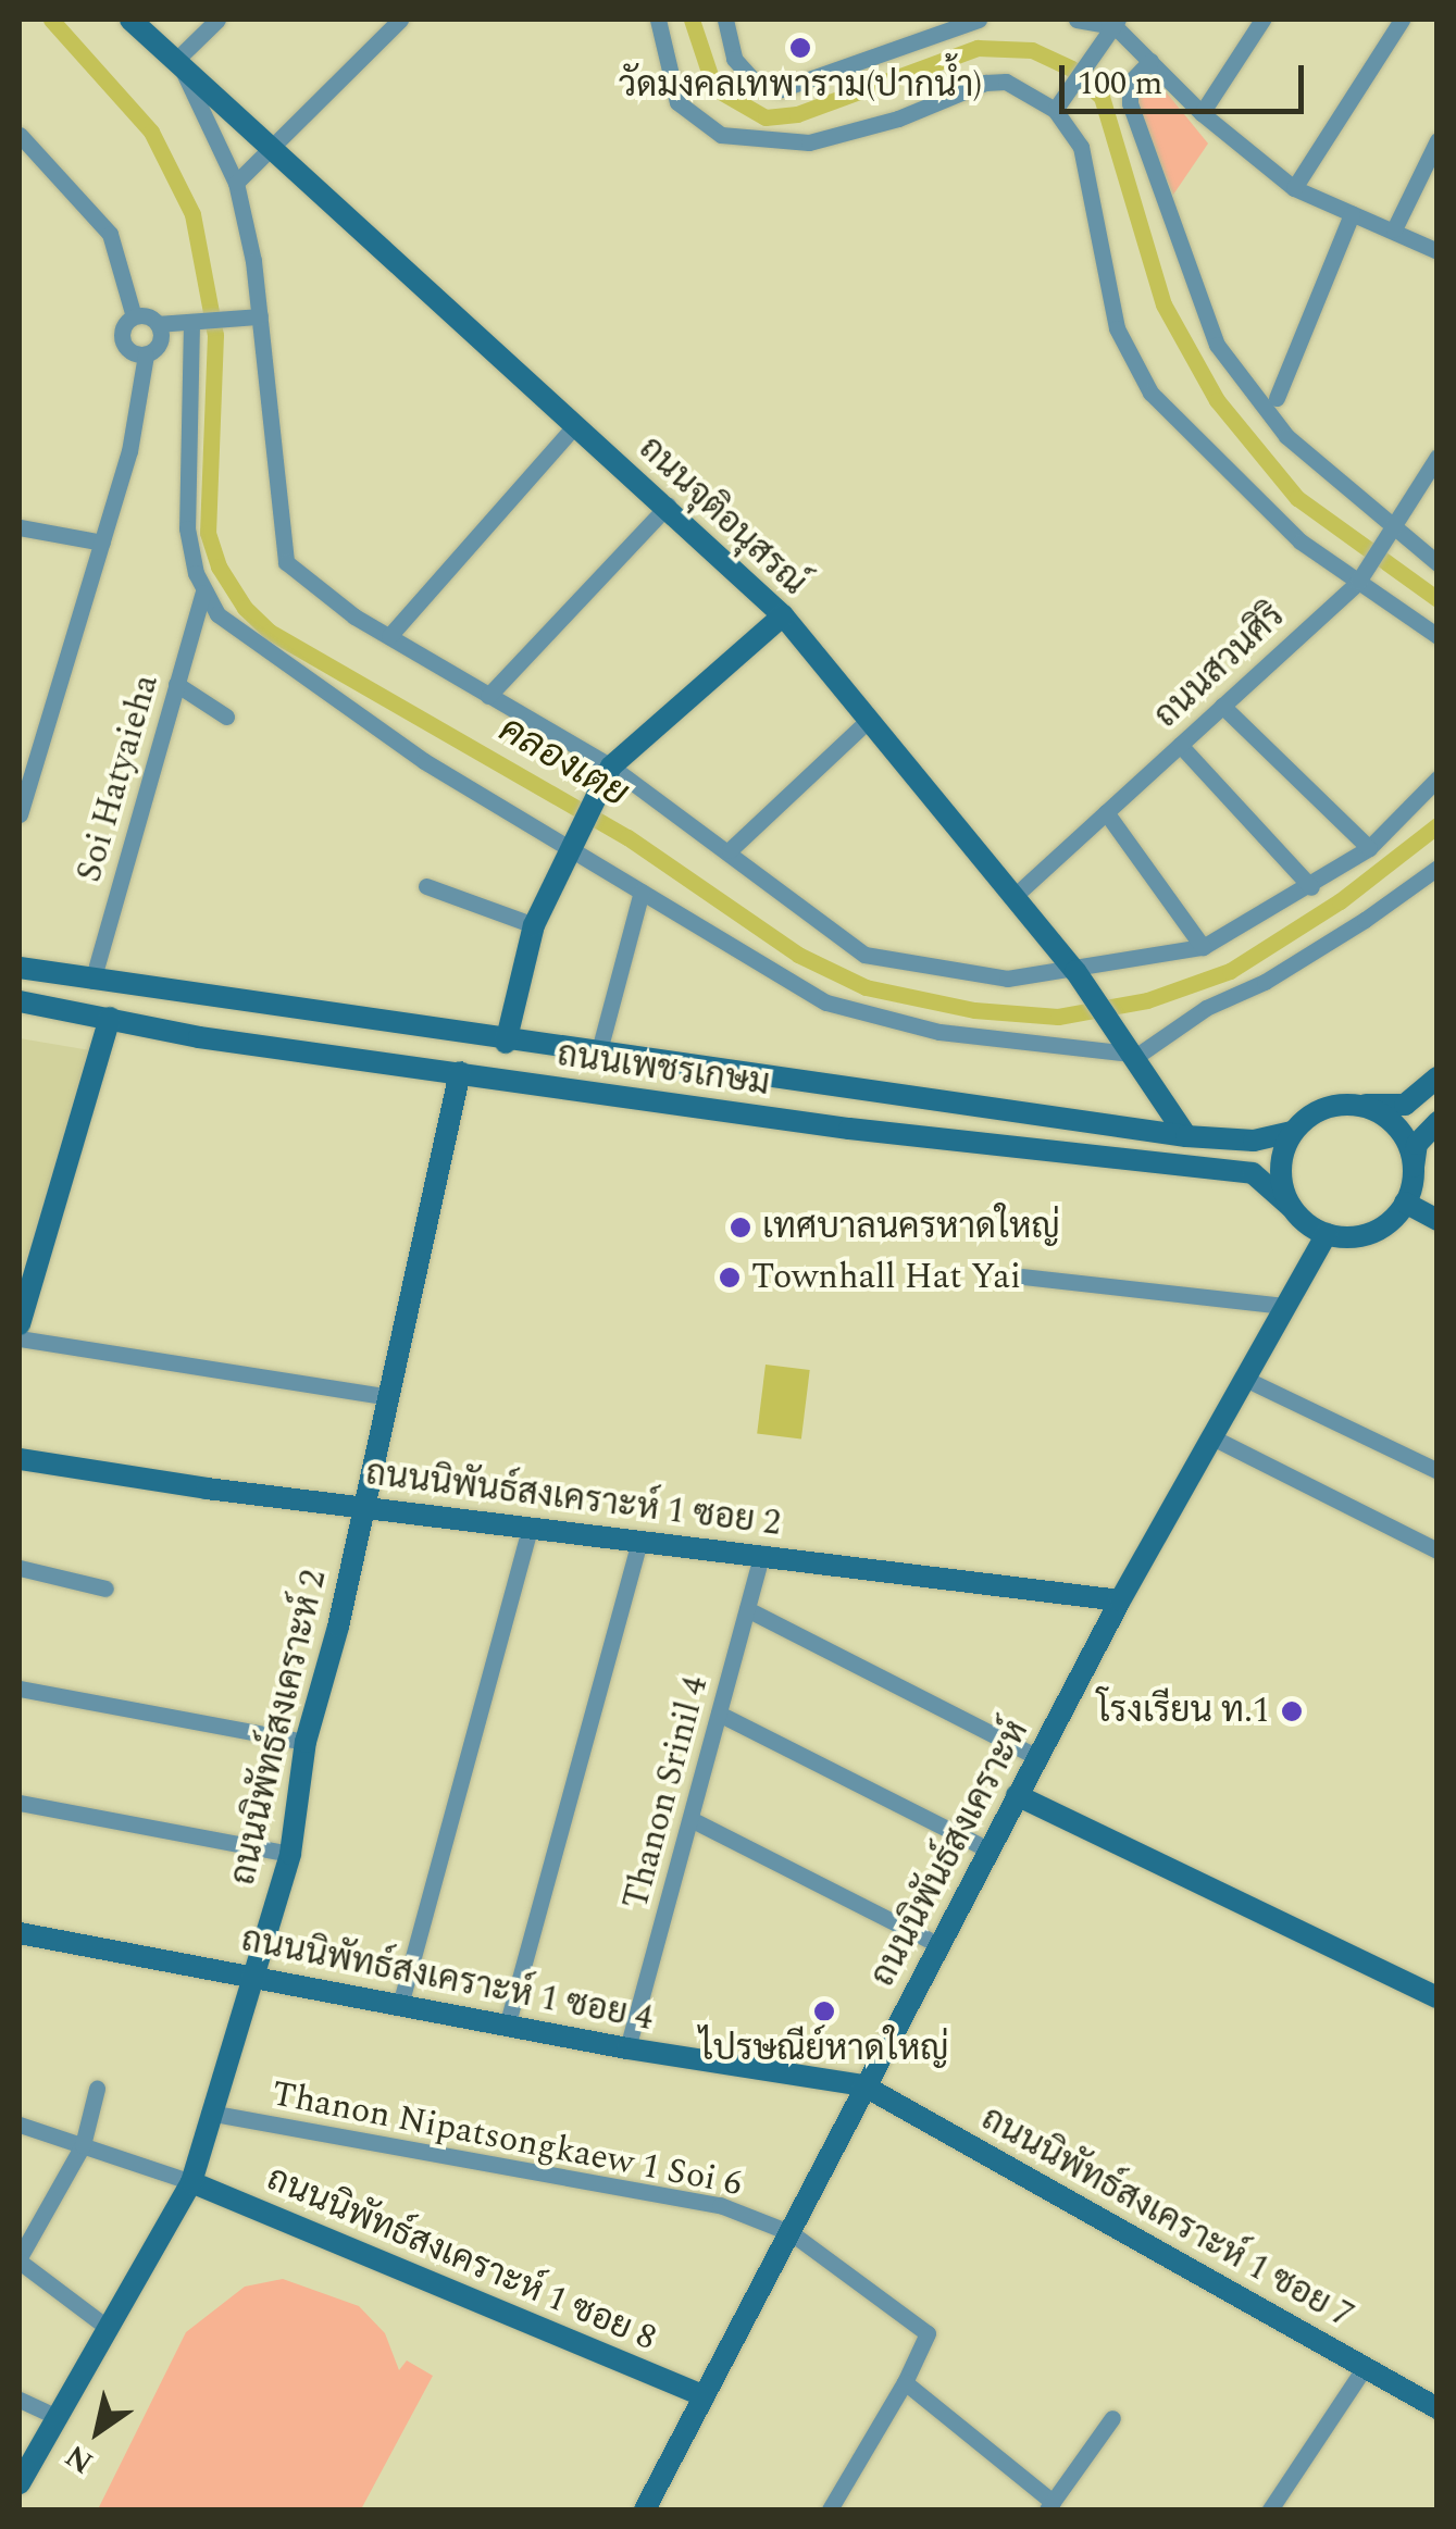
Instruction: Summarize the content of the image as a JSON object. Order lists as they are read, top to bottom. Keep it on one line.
{"streets":{"street":["ถนนจุติอนุสรณ์","ถนนสวนศิริ","Soi Hatyaieha","ถนนเพชรเกษม","ถนนนิพันธ์สงเคราะห์ 1 ซอย 2","ถนนนิพัทธ์สงเคราะห์ 2","Thanon Srinil 4","ถนนนิพันธ์สงเคราะห์","ถนนนิพัทธ์สงเคราะห์ 1 ซอย 4","Thanon Nipatsongkaew 1 Soi 6","ถนนนิพัทธ์สงเคราะห์ 1 ซอย 7","ถนนนิพัทธ์สงเคราะห์ 1 ซอย 8"]},"crossings":[["ถนนจุติอนุสรณ์","ถนนสวนศิริ"],["ถนนจุติอนุสรณ์","ถนนเพชรเกษม"],["Soi Hatyaieha","ถนนเพชรเกษม"],["ถนนเพชรเกษม","ถนนนิพัทธ์สงเคราะห์ 2"],["ถนนเพชรเกษม","ถนนนิพันธ์สงเคราะห์"],["ถนนนิพันธ์สงเคราะห์ 1 ซอย 2","ถนนนิพัทธ์สงเคราะห์ 2"],["ถนนนิพันธ์สงเคราะห์ 1 ซอย 2","Thanon Srinil 4"],["ถนนนิพันธ์สงเคราะห์ 1 ซอย 2","ถนนนิพันธ์สงเคราะห์"],["ถนนนิพัทธ์สงเคราะห์ 2","ถนนนิพัทธ์สงเคราะห์ 1 ซอย 4"],["ถนนนิพัทธ์สงเคราะห์ 2","Thanon Nipatsongkaew 1 Soi 6"],["ถนนนิพัทธ์สงเคราะห์ 2","ถนนนิพัทธ์สงเคราะห์ 1 ซอย 8"],["Thanon Srinil 4","ถนนนิพัทธ์สงเคราะห์ 1 ซอย 4"],["ถนนนิพันธ์สงเคราะห์","ถนนนิพัทธ์สงเคราะห์ 1 ซอย 4"],["ถนนนิพันธ์สงเคราะห์","Thanon Nipatsongkaew 1 Soi 6"],["ถนนนิพันธ์สงเคราะห์","ถนนนิพัทธ์สงเคราะห์ 1 ซอย 7"],["ถนนนิพันธ์สงเคราะห์","ถนนนิพัทธ์สงเคราะห์ 1 ซอย 8"],["ถนนนิพัทธ์สงเคราะห์ 1 ซอย 4","ถนนนิพัทธ์สงเคราะห์ 1 ซอย 7"]],"water":["คลองเตย"],"places":["วัดมงคลเทพาราม(ปากน้ำ)","เทศบาลนครหาดใหญ่","Townhall Hat Yai","โรงเรียน ท.1","ไปรษณีย์หาดใหญ่"],"scale_bar":"100 m","north":"bottom left"}
